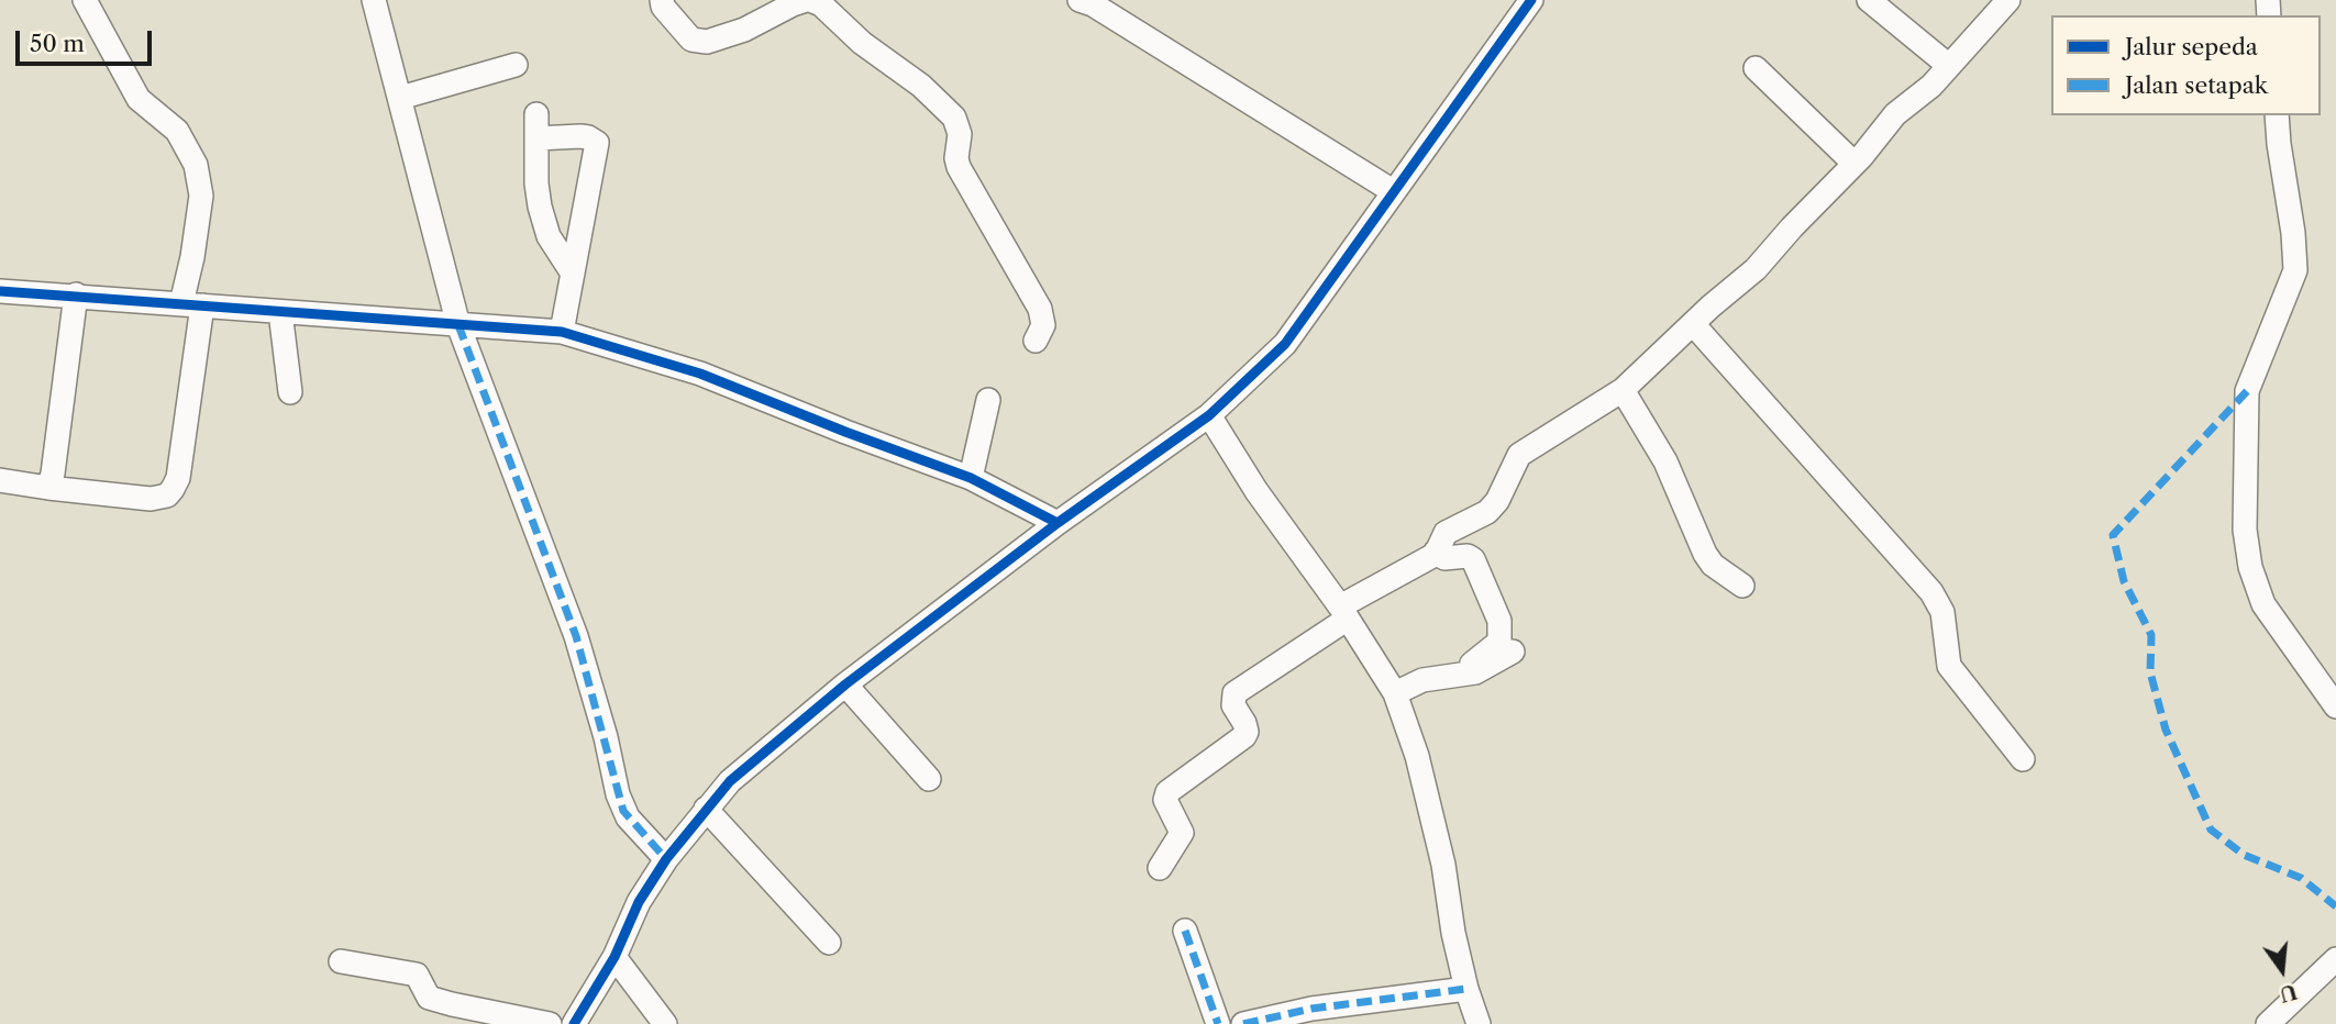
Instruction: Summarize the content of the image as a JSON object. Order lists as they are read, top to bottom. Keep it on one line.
{"legend":["Jalur sepeda","Jalan setapak"],"scale_bar":"50 m","north":"bottom"}
